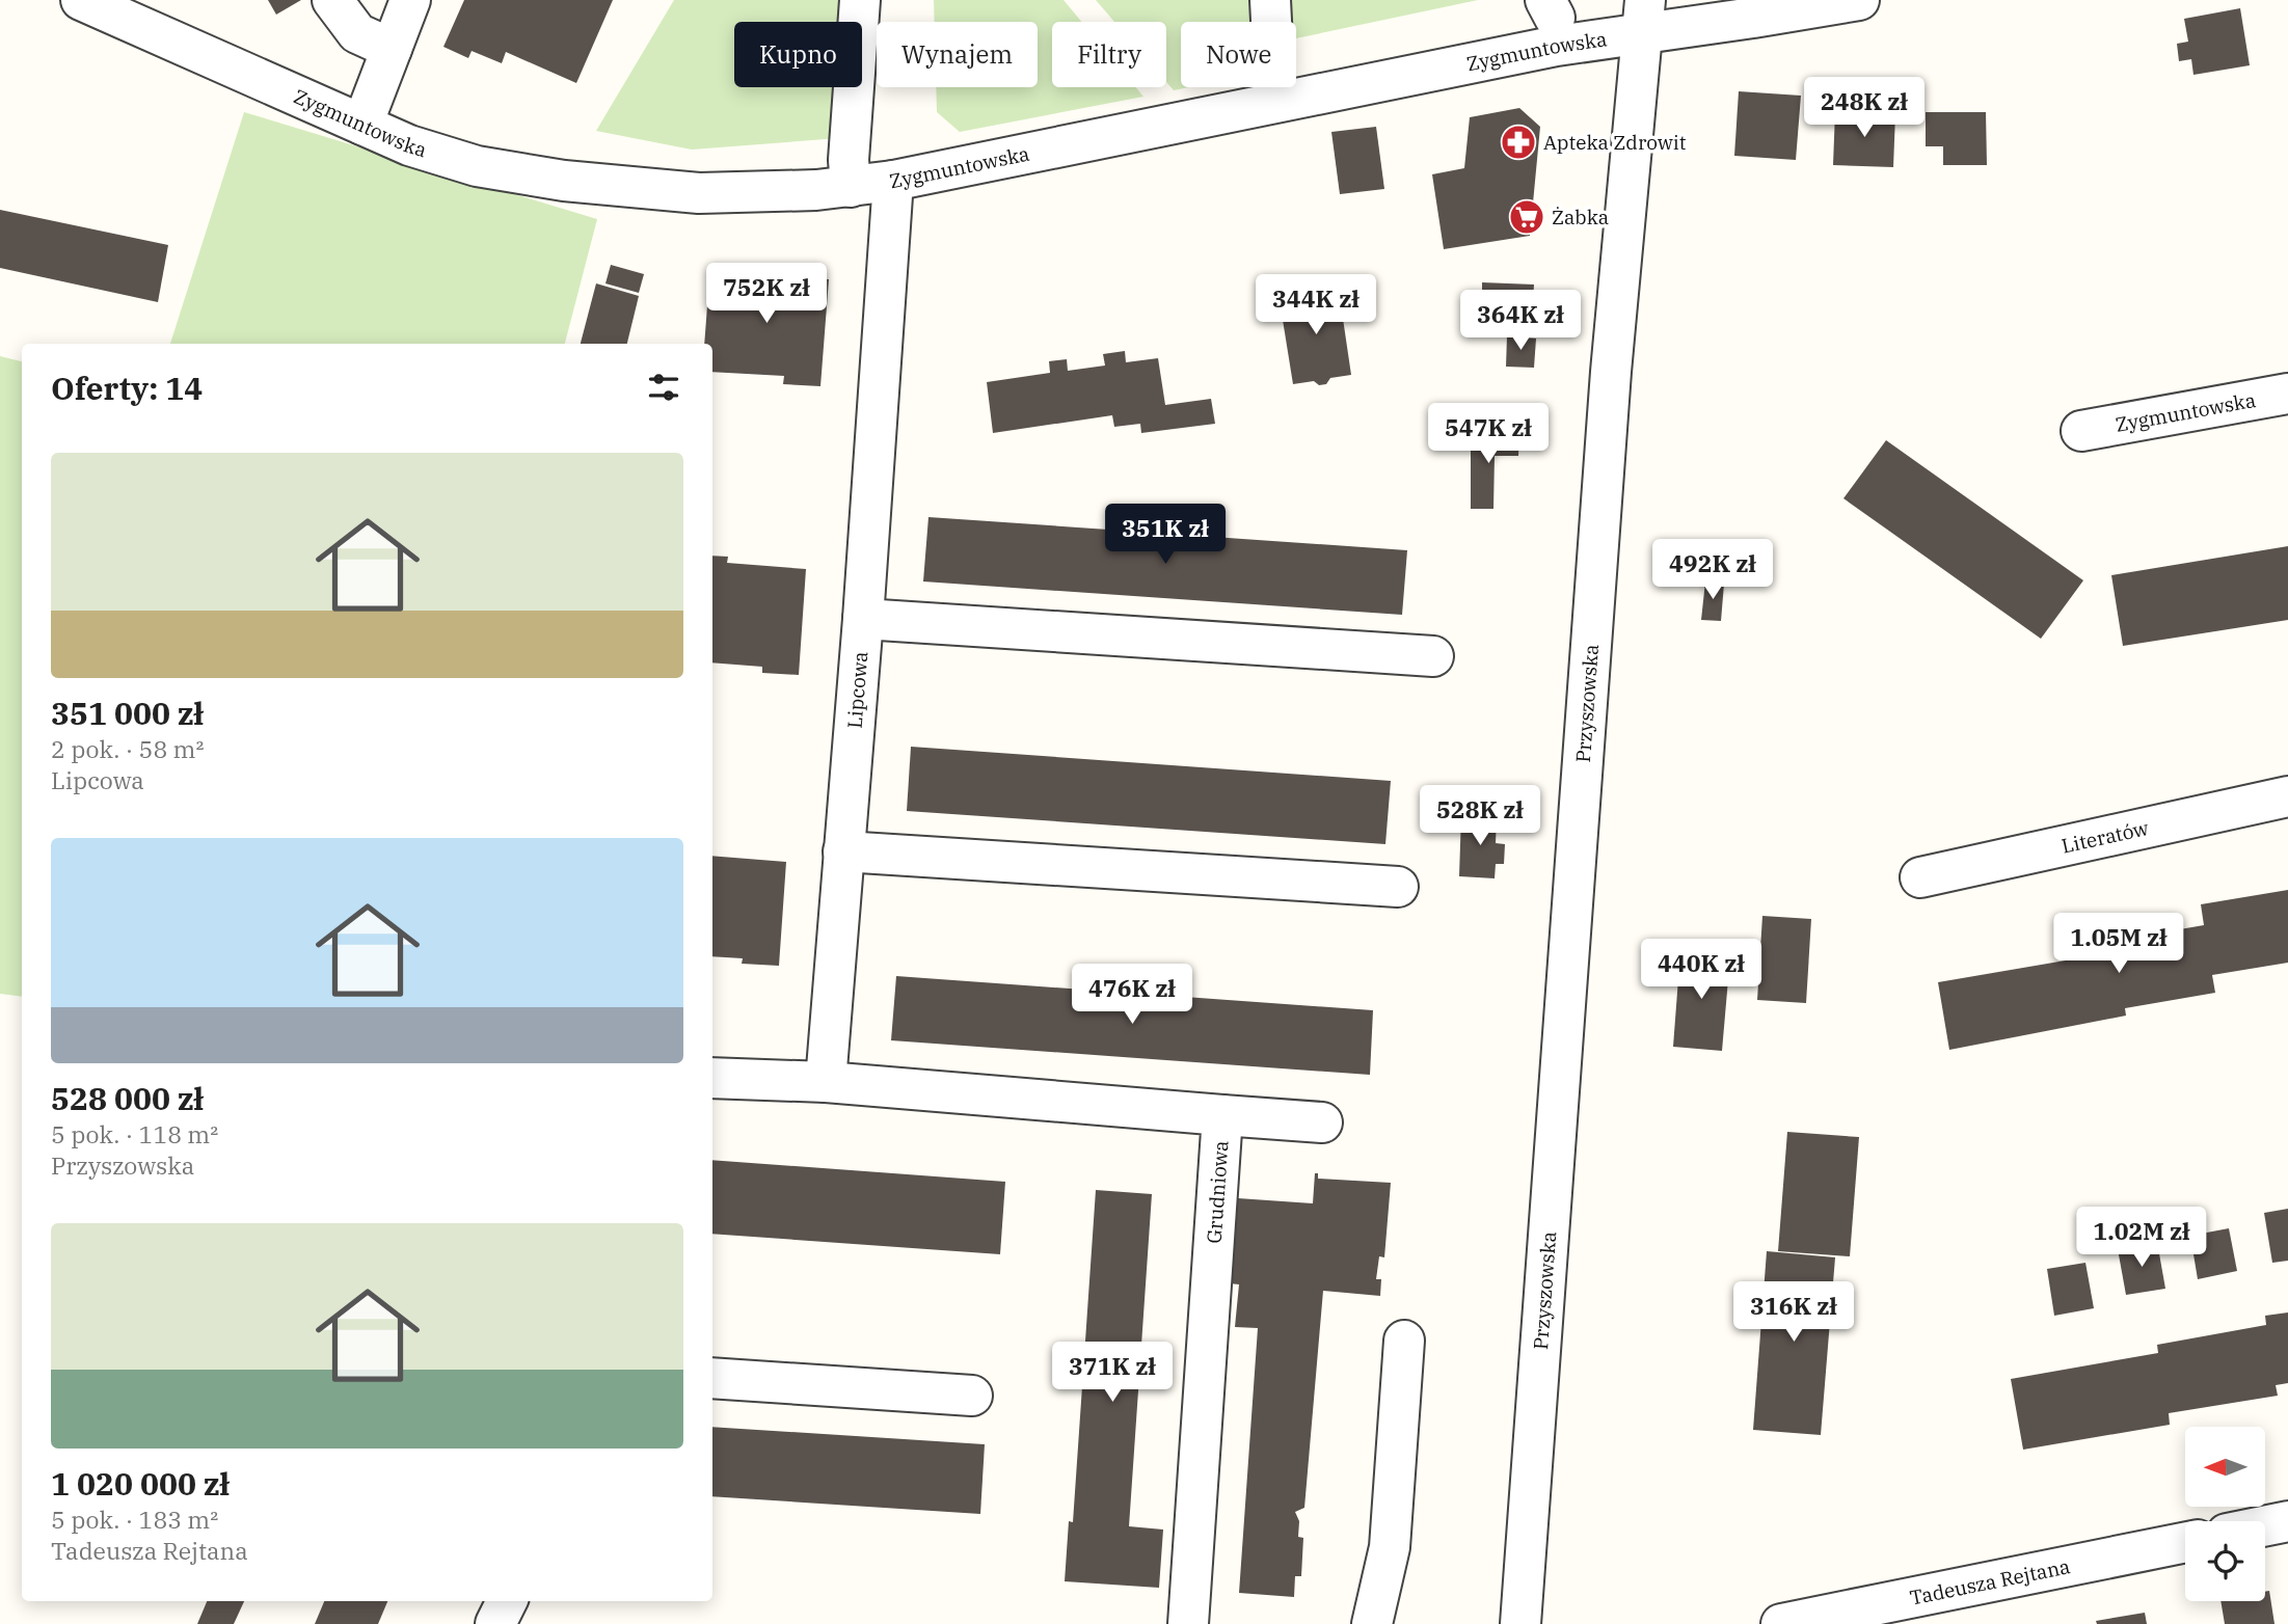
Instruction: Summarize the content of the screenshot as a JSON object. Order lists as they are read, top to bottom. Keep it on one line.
{"streets":{"street":["Zygmuntowska","Lipcowa","Przyszowska","Literatów","Grudniowa","Tadeusza Rejtana"]},"crossings":[["Zygmuntowska","Lipcowa"],["Zygmuntowska","Przyszowska"],["Lipcowa","Grudniowa"]],"places":{"pharmacy":["Apteka Zdrowit"],"supermarket":["Żabka"]},"north":"left","page":{"chip":["Kupno","Wynajem","Filtry","Nowe"],"price":["248K zł","752K zł","344K zł","364K zł","547K zł","351K zł","492K zł","528K zł","1.05M zł","440K zł","476K zł","1.02M zł","316K zł","371K zł"],"heading":"Oferty: 14","list":[{"name":"351 000 zł","note":"2 pok. · 58 m² · Lipcowa"},{"name":"528 000 zł","note":"5 pok. · 118 m² · Przyszowska"},{"name":"1 020 000 zł","note":"5 pok. · 183 m² · Tadeusza Rejtana"}]}}
